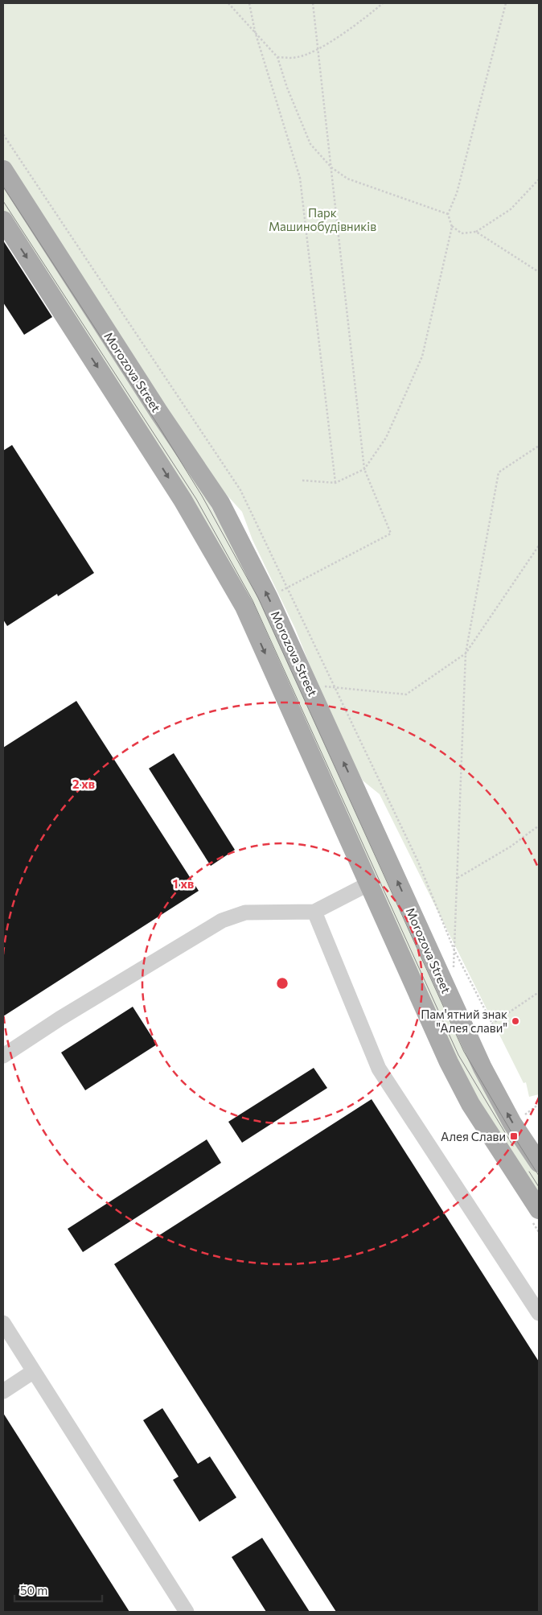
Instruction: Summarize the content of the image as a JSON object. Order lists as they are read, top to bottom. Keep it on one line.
{"streets":{"main road":["Morozova Street"]},"parks":["Парк Машинобудівників"],"places":{"other":["Пам'ятний знак \"Алея слави\""],"transit":["Алея Слави"]},"scale_bar":"50 m","rings":["2 хв","1 хв"]}
